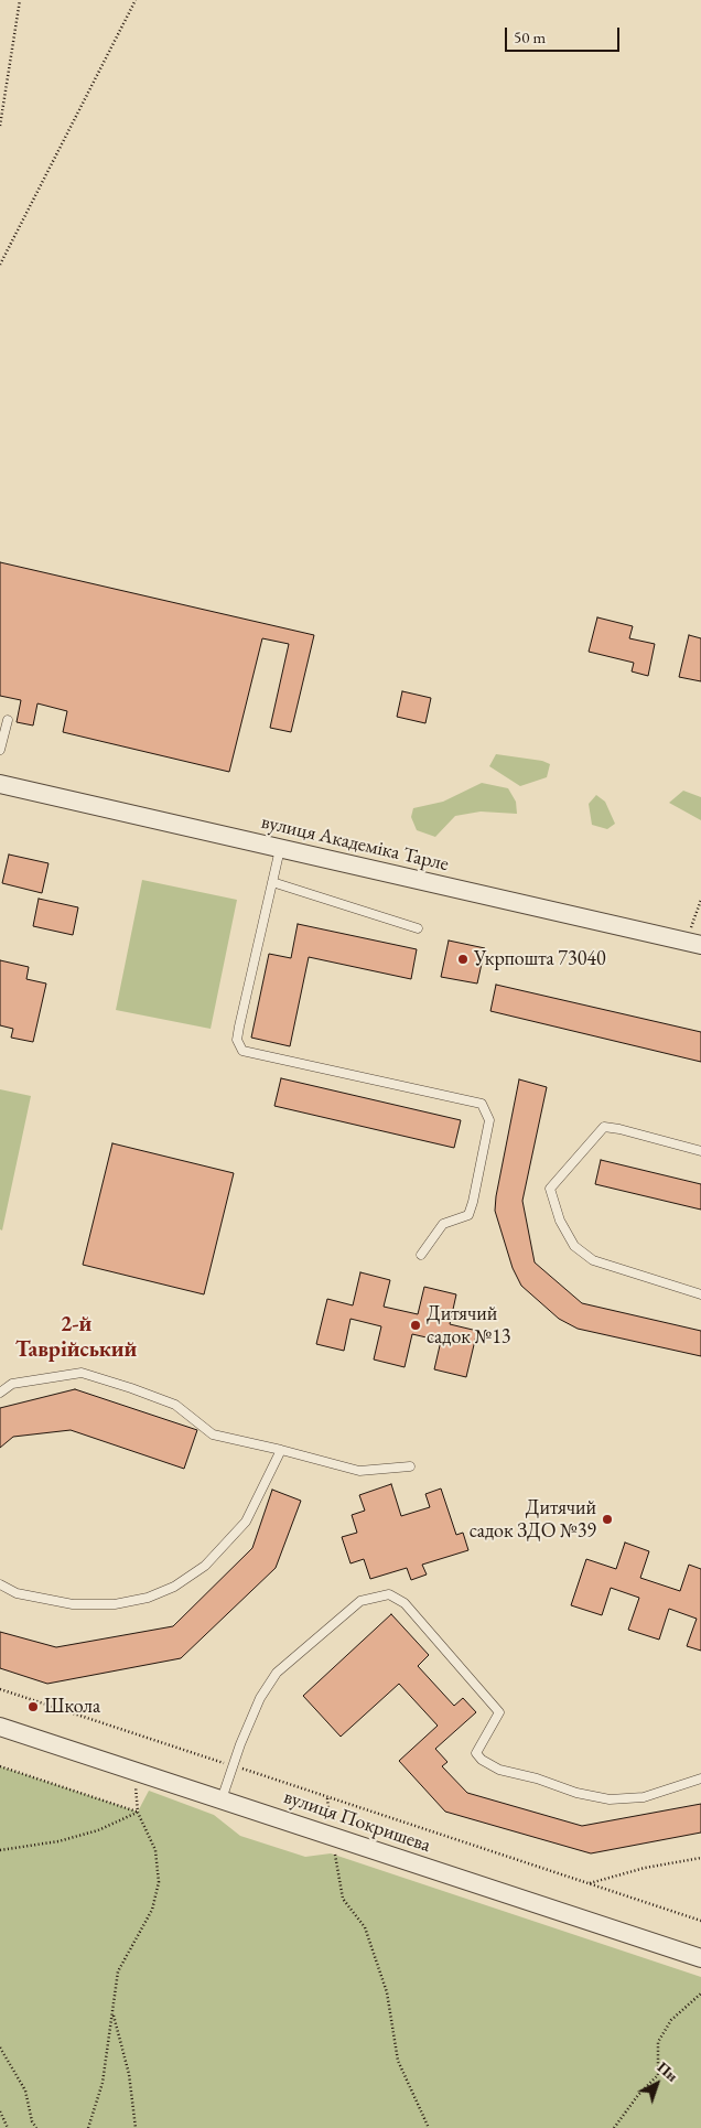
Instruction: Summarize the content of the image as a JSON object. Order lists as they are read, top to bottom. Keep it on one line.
{"streets":{"street":["вулиця Академіка Тарле","вулиця Покришева"]},"districts":["2-й Таврійський"],"places":["Укрпошта 73040","Дитячий садок №13","Дитячий садок ЗДО №39","Школа"],"scale_bar":"50 m","north":"top right"}
